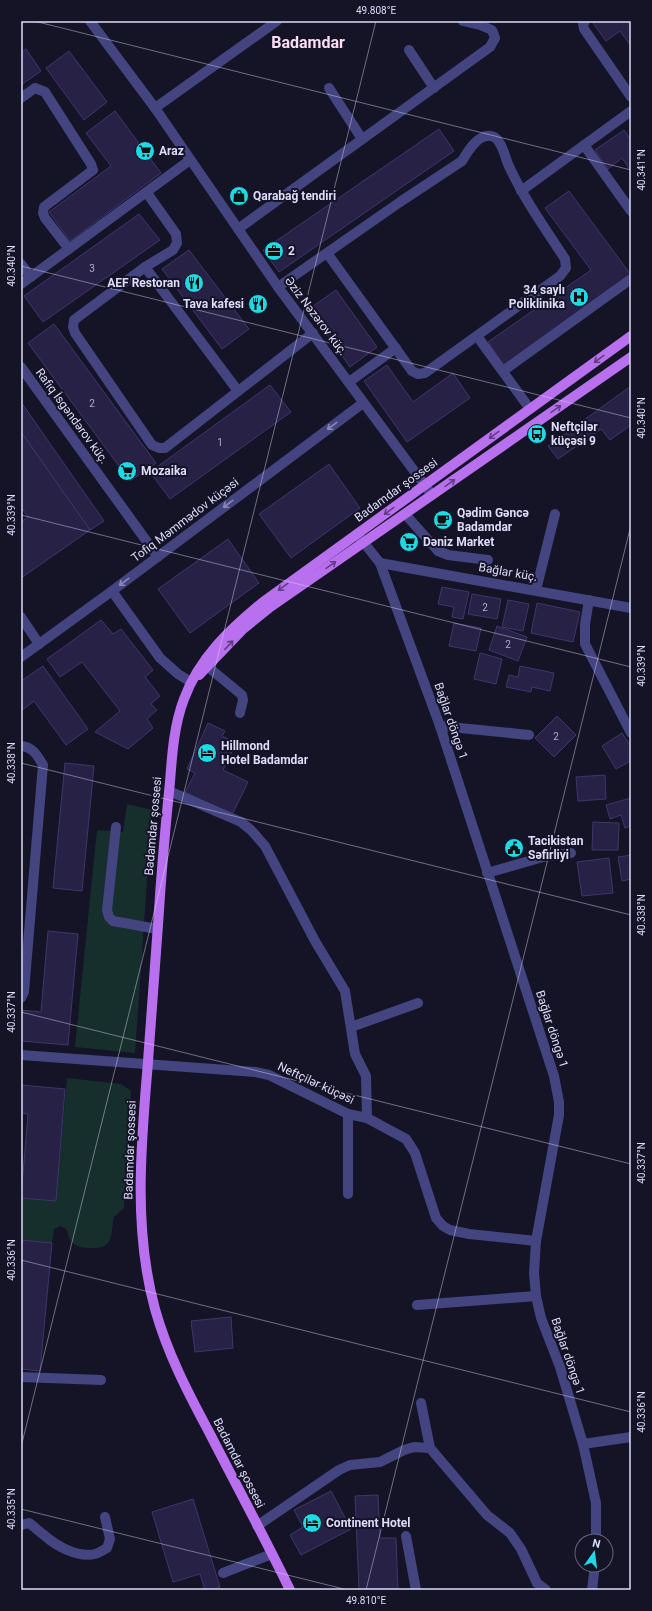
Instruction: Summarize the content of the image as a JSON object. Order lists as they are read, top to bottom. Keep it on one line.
{"streets":{"main road":["Badamdar şossesi"],"street":["Əziz Nəzərov küç.","Rafiq İsgəndərov küç.","Tofiq Məmmədov küçəsi","Bağlar küç.","Bağlar döngə 1","Neftçilər küçəsi"]},"crossings":[["Əziz Nəzərov küç.","Badamdar şossesi"],["Əziz Nəzərov küç.","Tofiq Məmmədov küçəsi"],["Rafiq İsgəndərov küç.","Tofiq Məmmədov küçəsi"],["Badamdar şossesi","Bağlar döngə 1"],["Badamdar şossesi","Neftçilər küçəsi"],["Bağlar küç.","Bağlar döngə 1"],["Bağlar döngə 1","Neftçilər küçəsi"]],"one_way":["Tofiq Məmmədov küçəsi"],"districts":["Badamdar"],"places":{"supermarket":["Araz","Mozaika","Dəniz Market"],"shop":["Qarabağ tendiri"],"office":["2"],"restaurant":["AEF Restoran","Tava kafesi"],"hospital":["34 saylı Poliklinika"],"bus stop":["Neftçilər küçəsi 9"],"cafe":["Qədim Gəncə Badamdar"],"hotel":["Hillmond Hotel Badamdar","Continent Hotel"],"public building":["Tacikistan Səfirliyi"]},"house_numbers":["3","2","1","2","2","2"],"north":"top","coordinates":["49.808°E","40.341°N","40.340°N","40.339°N","40.338°N","40.337°N","40.336°N","40.335°N","49.810°E"]}
